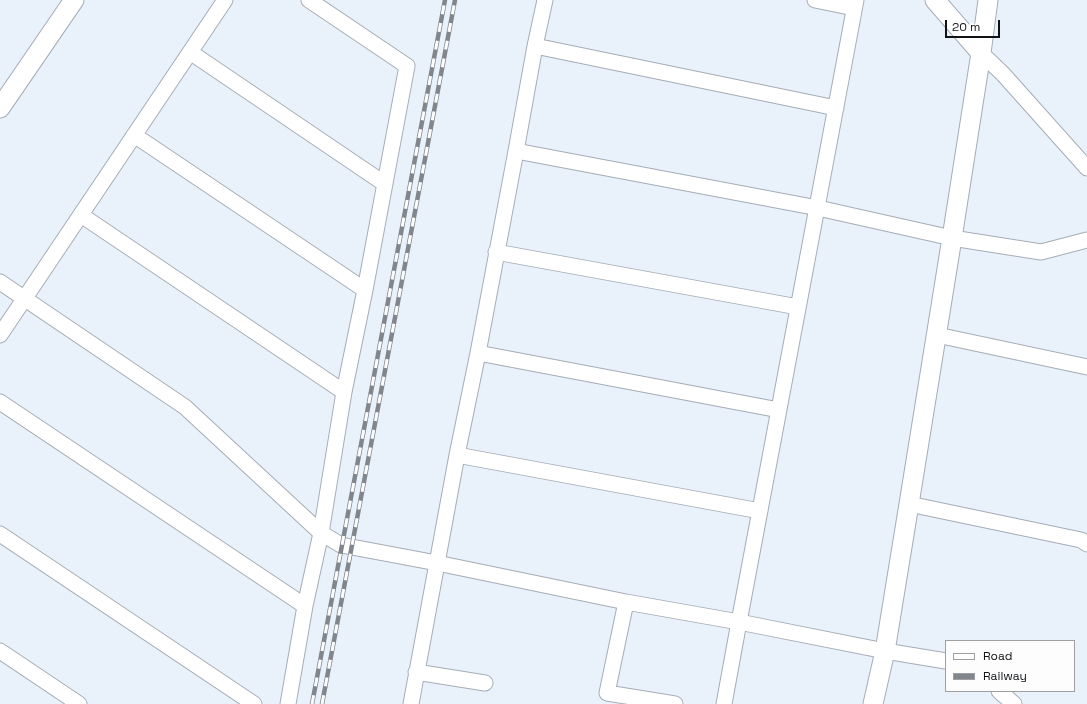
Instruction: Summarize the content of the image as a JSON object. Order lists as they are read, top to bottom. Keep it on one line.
{"legend":["Road","Railway"],"scale_bar":"20 m"}
